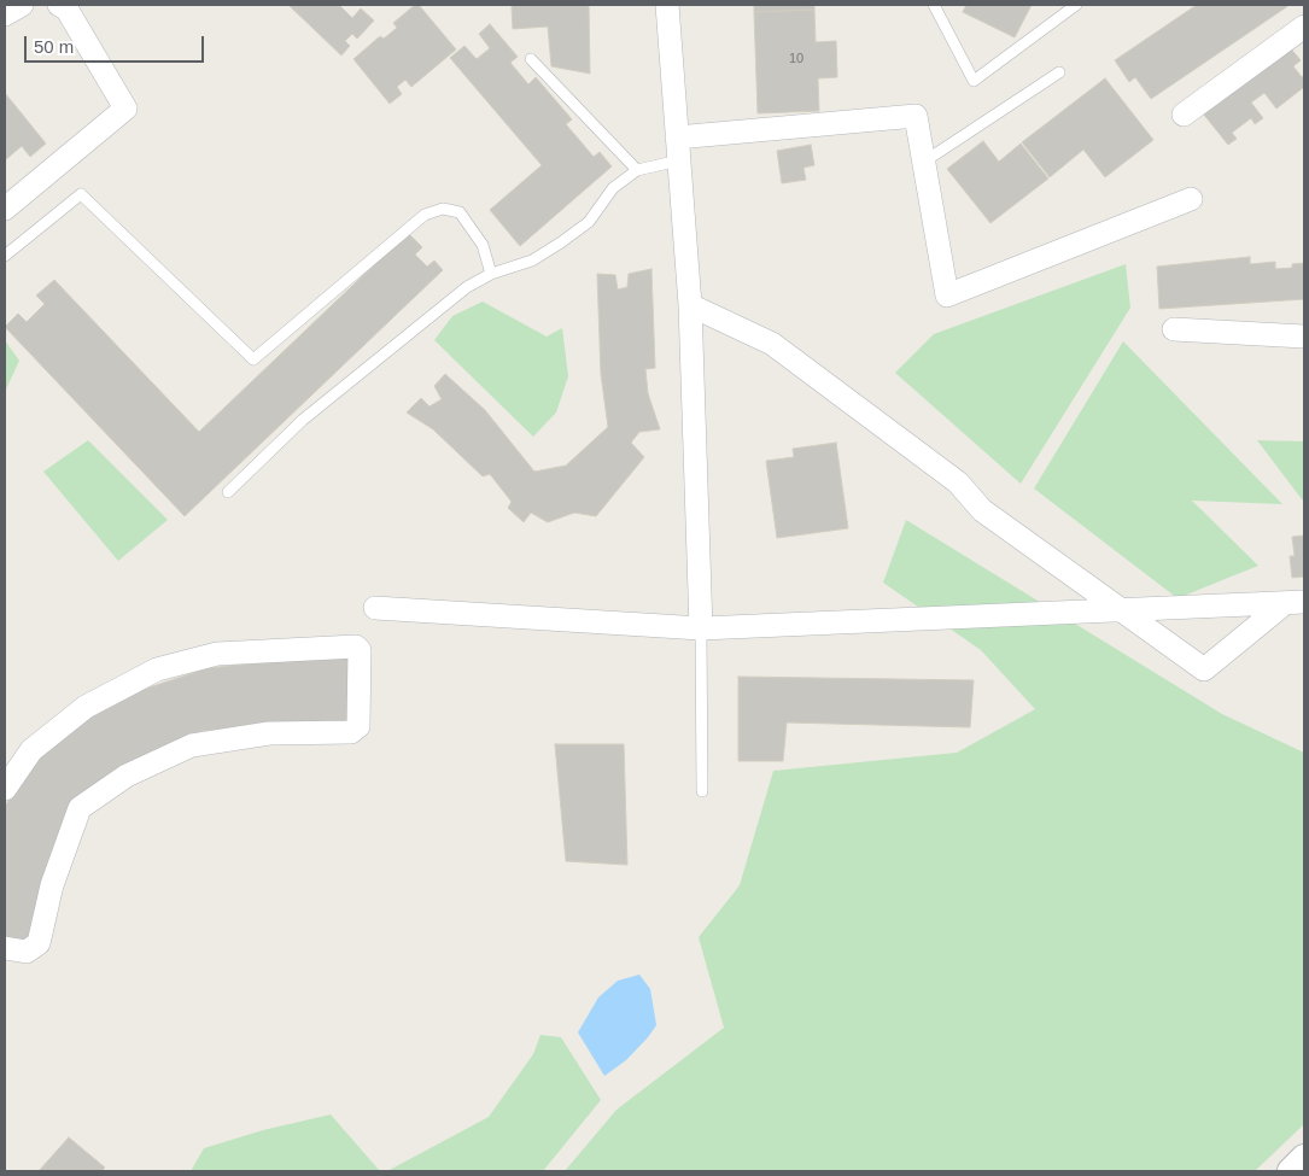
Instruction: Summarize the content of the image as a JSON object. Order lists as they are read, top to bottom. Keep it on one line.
{"house_numbers":["10"],"scale_bar":"50 m"}
